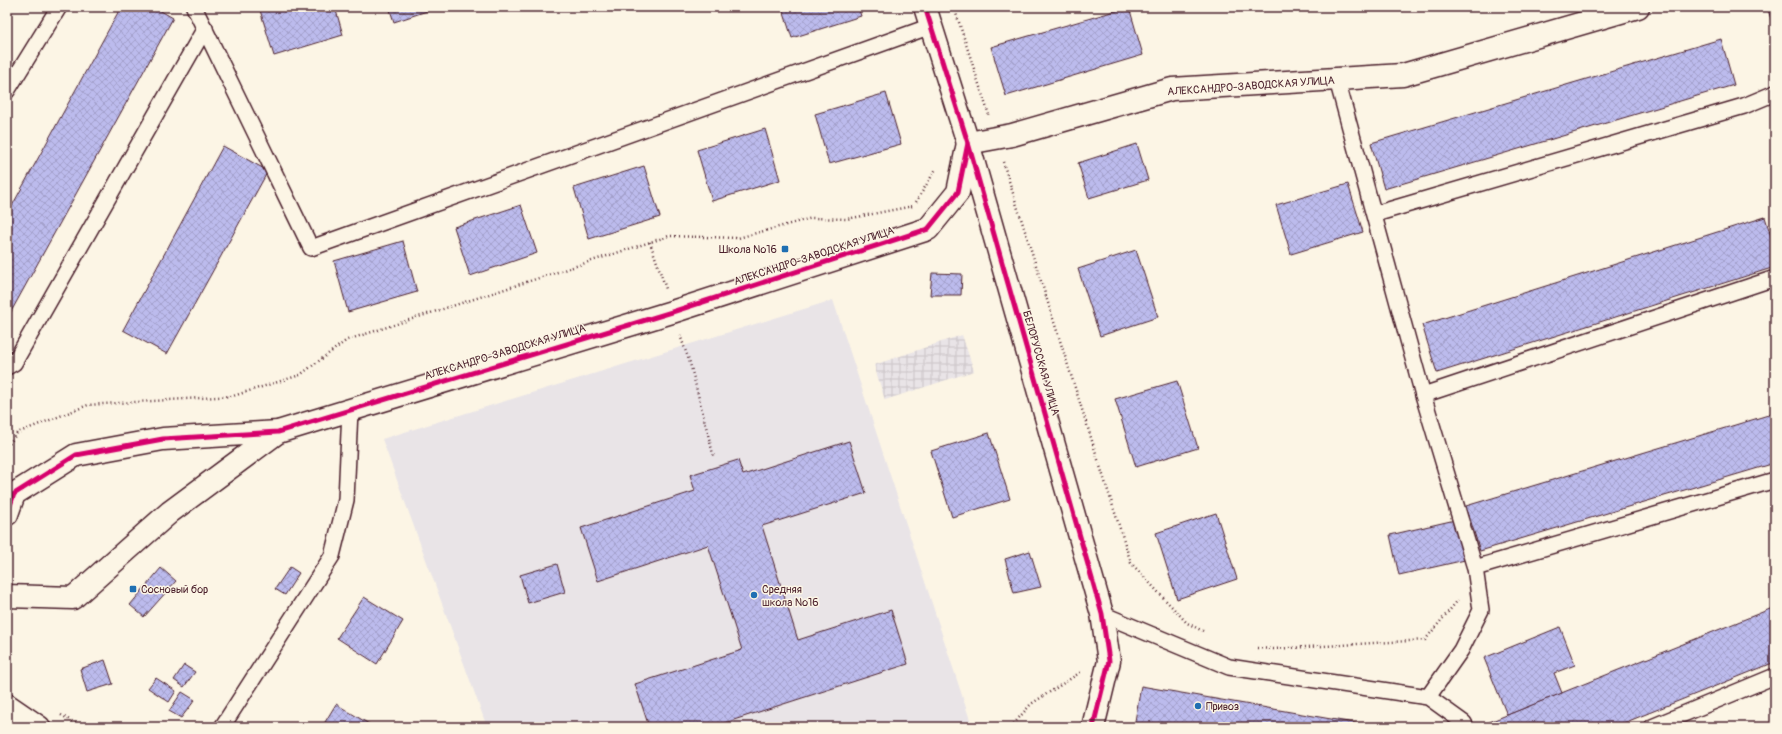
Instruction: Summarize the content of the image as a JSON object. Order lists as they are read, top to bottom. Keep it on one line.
{"streets":{"street":["АЛЕКСАНДРО-ЗАВОДСКАЯ УЛИЦА","БЕЛОРУССКАЯ УЛИЦА"]},"crossings":[["АЛЕКСАНДРО-ЗАВОДСКАЯ УЛИЦА","БЕЛОРУССКАЯ УЛИЦА"]],"places":{"transit":["Школа №16","Сосновый бор"],"other":["Средняя школа №16","Привоз"]}}
